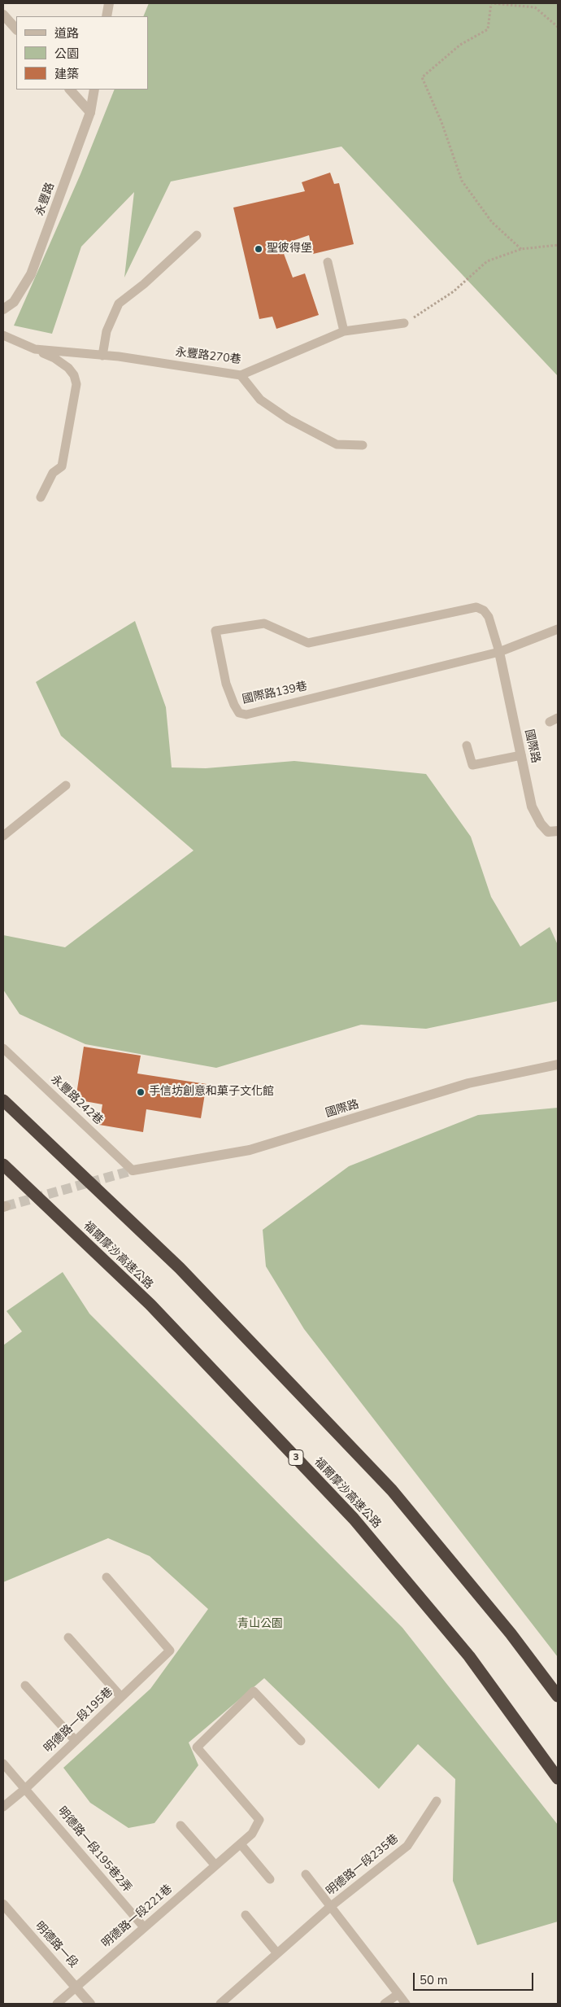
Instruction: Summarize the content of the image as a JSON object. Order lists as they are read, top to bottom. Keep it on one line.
{"streets":{"highway":["福爾摩沙高速公路","3"],"street":["永豐路","國際路","明德路一段"],"lane":["永豐路270巷","國際路139巷","永豐路242巷","明德路一段195巷","明德路一段195巷2弄","明德路一段235巷","明德路一段221巷"]},"crossings":[["國際路139巷","國際路"],["國際路","永豐路242巷"],["明德路一段195巷","明德路一段195巷2弄"],["明德路一段195巷2弄","明德路一段221巷"],["明德路一段221巷","明德路一段"]],"parks":["青山公園"],"places":["聖彼得堡","手信坊創意和菓子文化館"],"legend":["道路","公園","建築"],"scale_bar":"50 m"}
